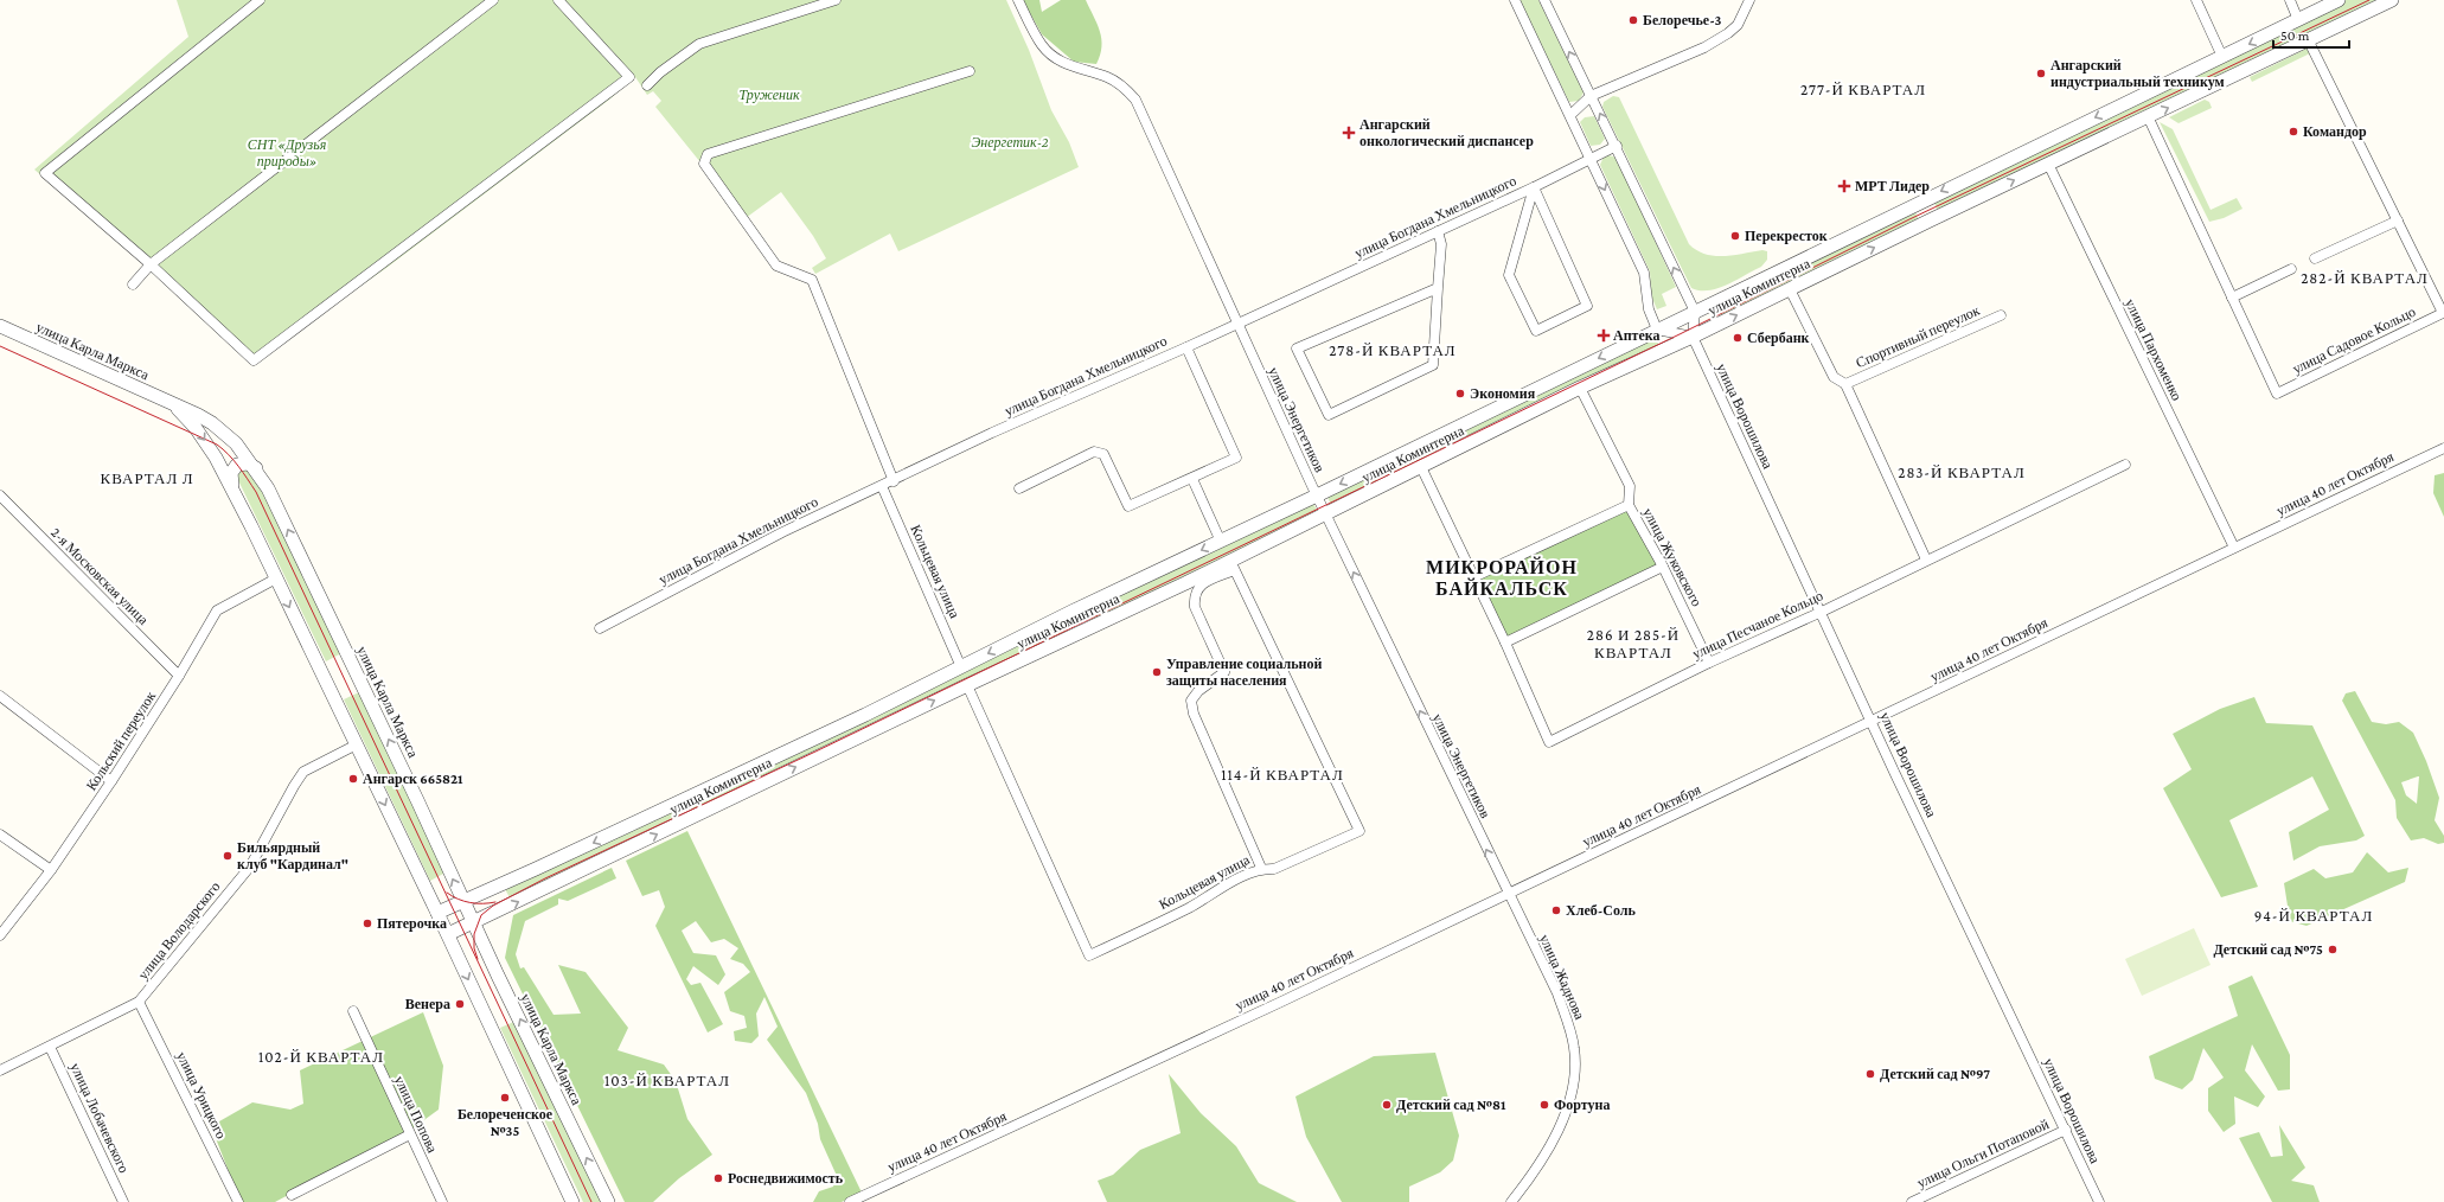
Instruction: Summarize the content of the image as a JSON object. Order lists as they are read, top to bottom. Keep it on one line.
{"streets":{"street":["улица Богдана Хмельницкого","улица Коминтерна","Спортивный переулок","улица Садовое Кольцо","улица Пархоменко","улица Карла Маркса","улица Ворошилова","улица Энергетиков","улица 40 лет Октября","улица Жуковского","Кольцевая улица","2-я Московская улица","улица Песчаное Кольцо","Кольский переулок","улица Володарского","улица Жаднова","улица Урицкого","улица Попова","улица Лобачевского","улица Ольги Потаповой"]},"crossings":[["улица Богдана Хмельницкого","улица Энергетиков"],["улица Богдана Хмельницкого","Кольцевая улица"],["улица Коминтерна","улица Садовое Кольцо"],["улица Коминтерна","улица Пархоменко"],["улица Коминтерна","улица Карла Маркса"],["улица Коминтерна","улица Ворошилова"],["улица Коминтерна","улица Энергетиков"],["улица Коминтерна","улица Жуковского"],["улица Коминтерна","Кольцевая улица"],["улица Коминтерна","улица Песчаное Кольцо"],["улица Пархоменко","улица 40 лет Октября"],["улица Карла Маркса","Кольский переулок"],["улица Карла Маркса","улица Володарского"],["улица Ворошилова","улица 40 лет Октября"],["улица Ворошилова","улица Песчаное Кольцо"],["улица Ворошилова","улица Ольги Потаповой"],["улица Энергетиков","улица 40 лет Октября"],["улица Энергетиков","улица Жаднова"],["улица 40 лет Октября","улица Жаднова"],["улица Жуковского","улица Песчаное Кольцо"],["2-я Московская улица","Кольский переулок"],["улица Володарского","улица Урицкого"],["улица Володарского","улица Лобачевского"]],"one_way":["улица Энергетиков"],"districts":["277-Й КВАРТАЛ","282-Й КВАРТАЛ","278-Й КВАРТАЛ","283-Й КВАРТАЛ","КВАРТАЛ Л","МИКРОРАЙОН БАЙКАЛЬСК","286 И 285-Й КВАРТАЛ","114-Й КВАРТАЛ","94-Й КВАРТАЛ","102-Й КВАРТАЛ","103-Й КВАРТАЛ"],"parks":["Труженик","Энергетик-2","СНТ «Друзья природы»"],"places":{"other":["Белоречье-3","Ангарский индустриальный техникум","Командор","Перекресток","Сбербанк","Экономия","Управление социальной защиты населения","Ангарск 665821","Бильярдный клуб \"Кардинал\"","Хлеб-Соль","Пятерочка","Детский сад №75","Венера","Детский сад №97","Белореченское №35","Детский сад №81","Фортуна","Роснедвижимость"],"health":["Ангарский онкологический диспансер","МРТ Лидер","Аптека"]},"scale_bar":"50 m"}
